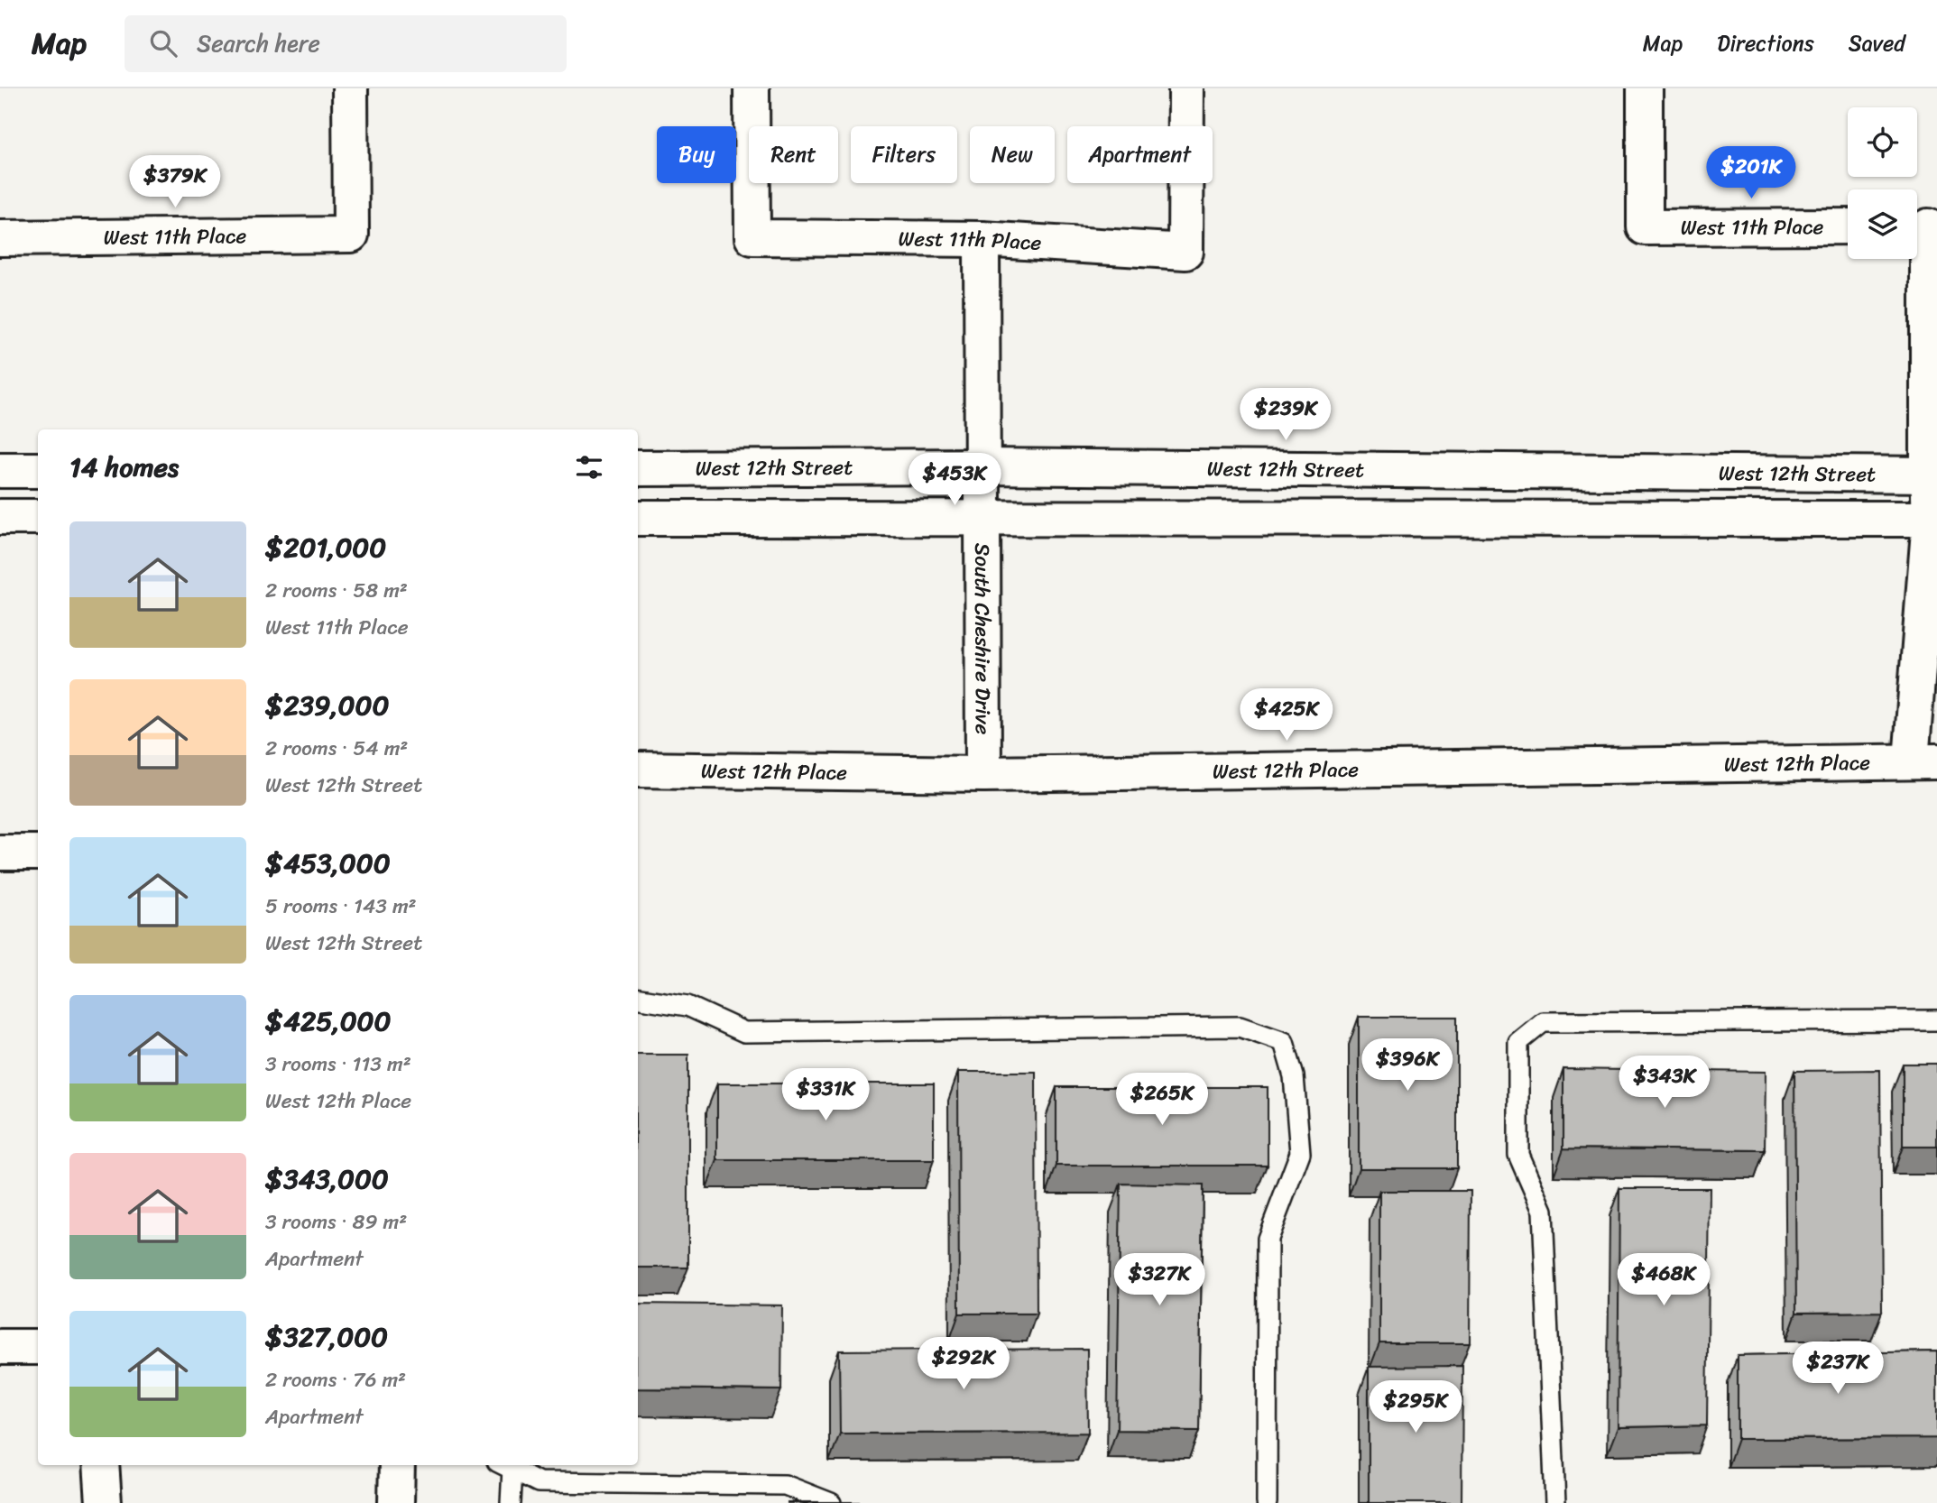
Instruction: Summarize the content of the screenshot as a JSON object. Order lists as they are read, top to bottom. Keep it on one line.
{"streets":{"street":["West 11th Place","West 12th Street","South Cheshire Drive","West 12th Place"]},"crossings":[["West 11th Place","South Cheshire Drive"],["West 12th Street","South Cheshire Drive"],["South Cheshire Drive","West 12th Place"]],"page":{"header":"Map","search":"Search here","nav":["Map","Directions","Saved"],"chip":["Buy","Rent","Filters","New","Apartment"],"price":["$201K","$379K","$239K","$453K","$425K","$396K","$343K","$331K","$265K","$327K","$468K","$292K","$237K","$295K"],"heading":"14 homes","list":[{"name":"$201,000","note":"2 rooms · 58 m² · West 11th Place"},{"name":"$239,000","note":"2 rooms · 54 m² · West 12th Street"},{"name":"$453,000","note":"5 rooms · 143 m² · West 12th Street"},{"name":"$425,000","note":"3 rooms · 113 m² · West 12th Place"},{"name":"$343,000","note":"3 rooms · 89 m² · Apartment"},{"name":"$327,000","note":"2 rooms · 76 m² · Apartment"}]}}
